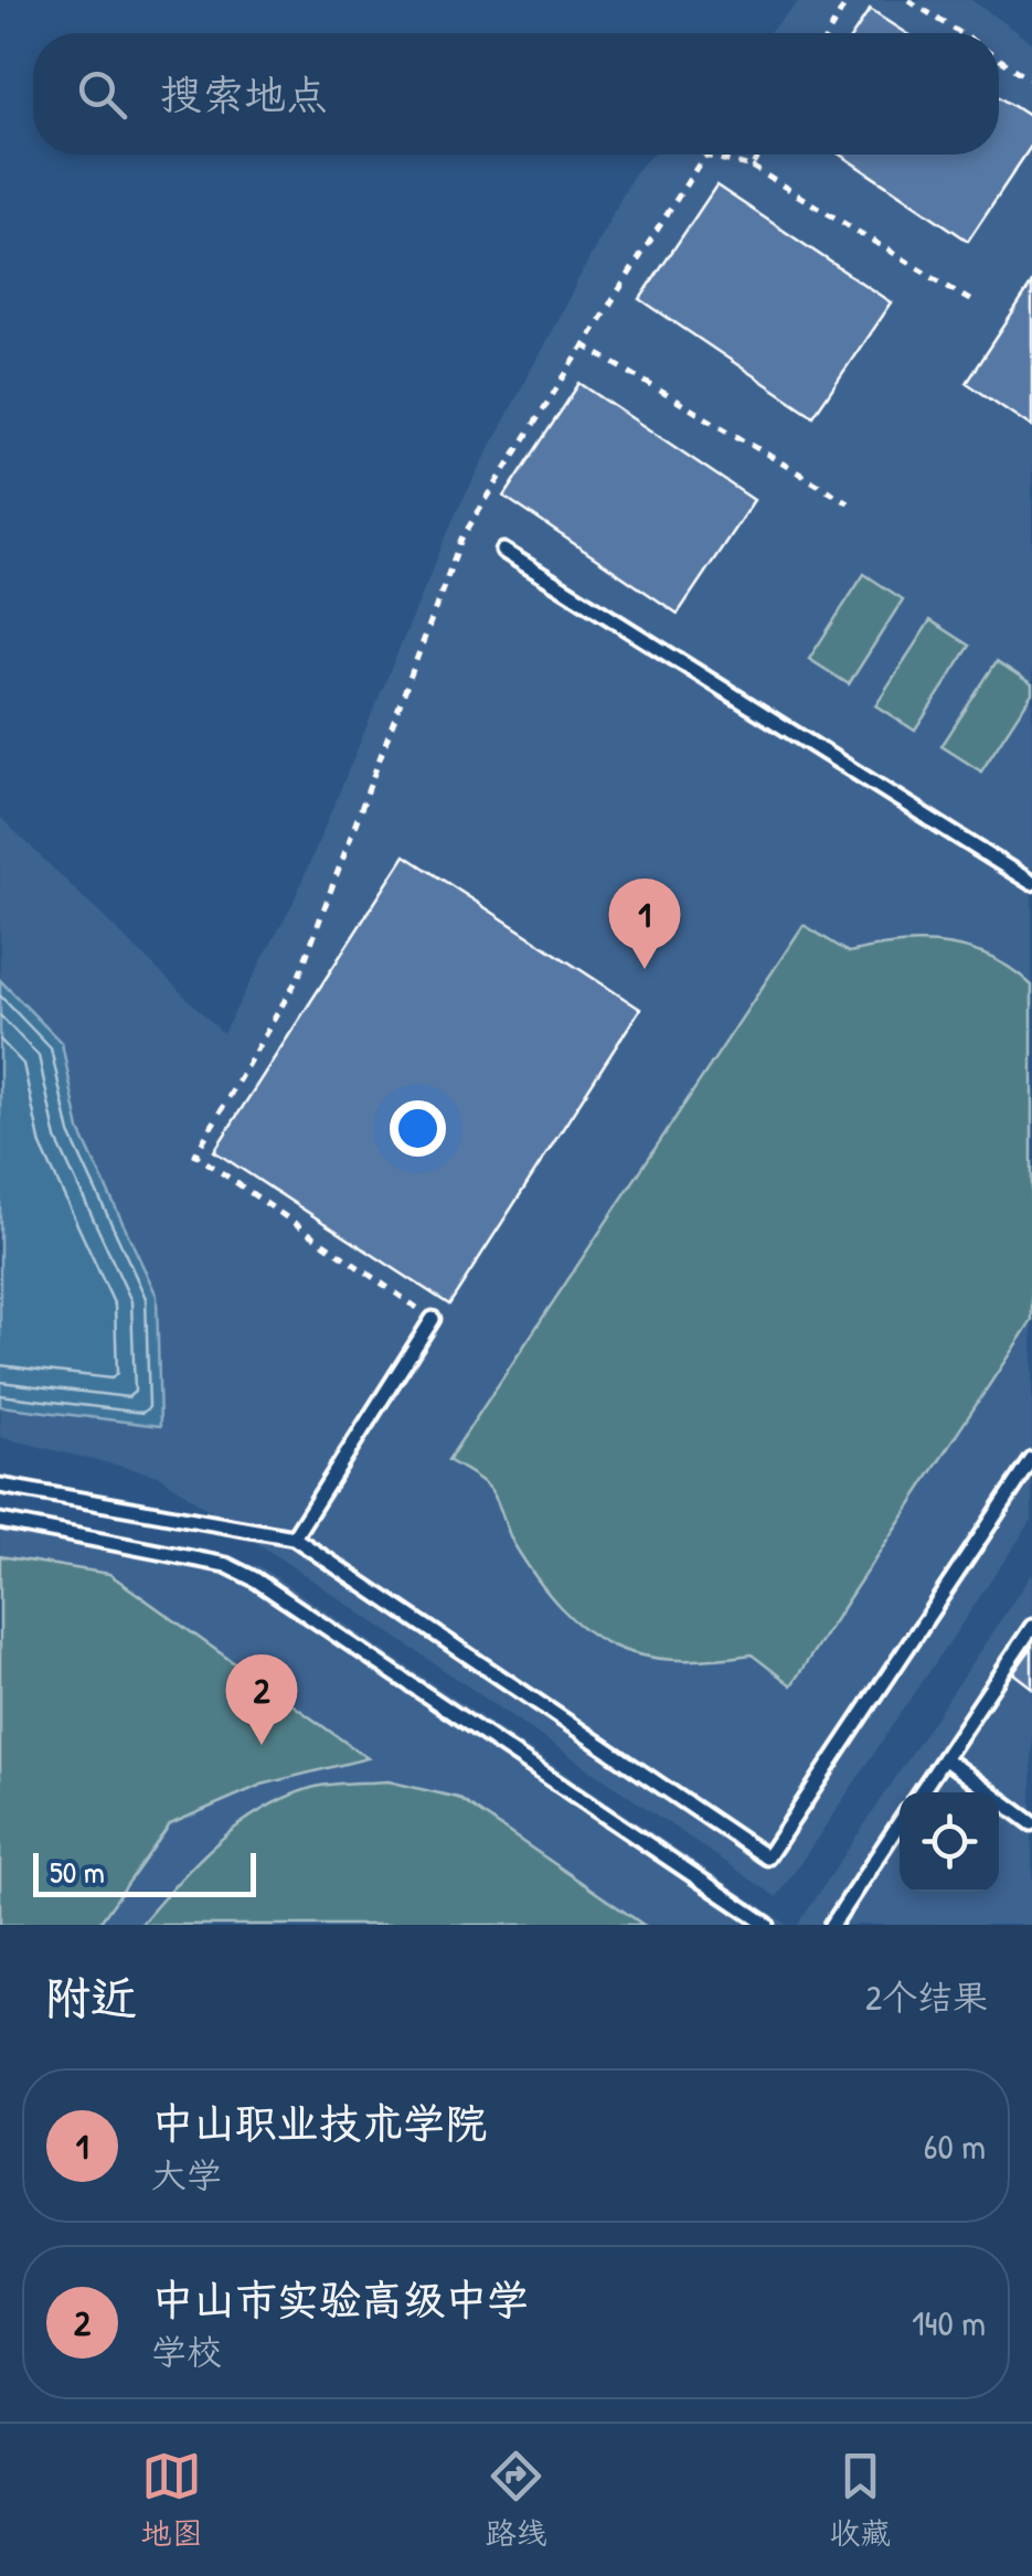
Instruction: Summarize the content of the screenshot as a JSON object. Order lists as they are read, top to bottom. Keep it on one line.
{"scale_bar":"50 m","page":{"search":"搜索地点","pins":["1","2"],"scale":"50 m","heading":["附近","2个结果"],"list":[{"mark":"1","name":"中山职业技术学院","note":"大学","value":"60 m"},{"mark":"2","name":"中山市实验高级中学","note":"学校","value":"140 m"}],"nav":["地图","路线","收藏"]}}
